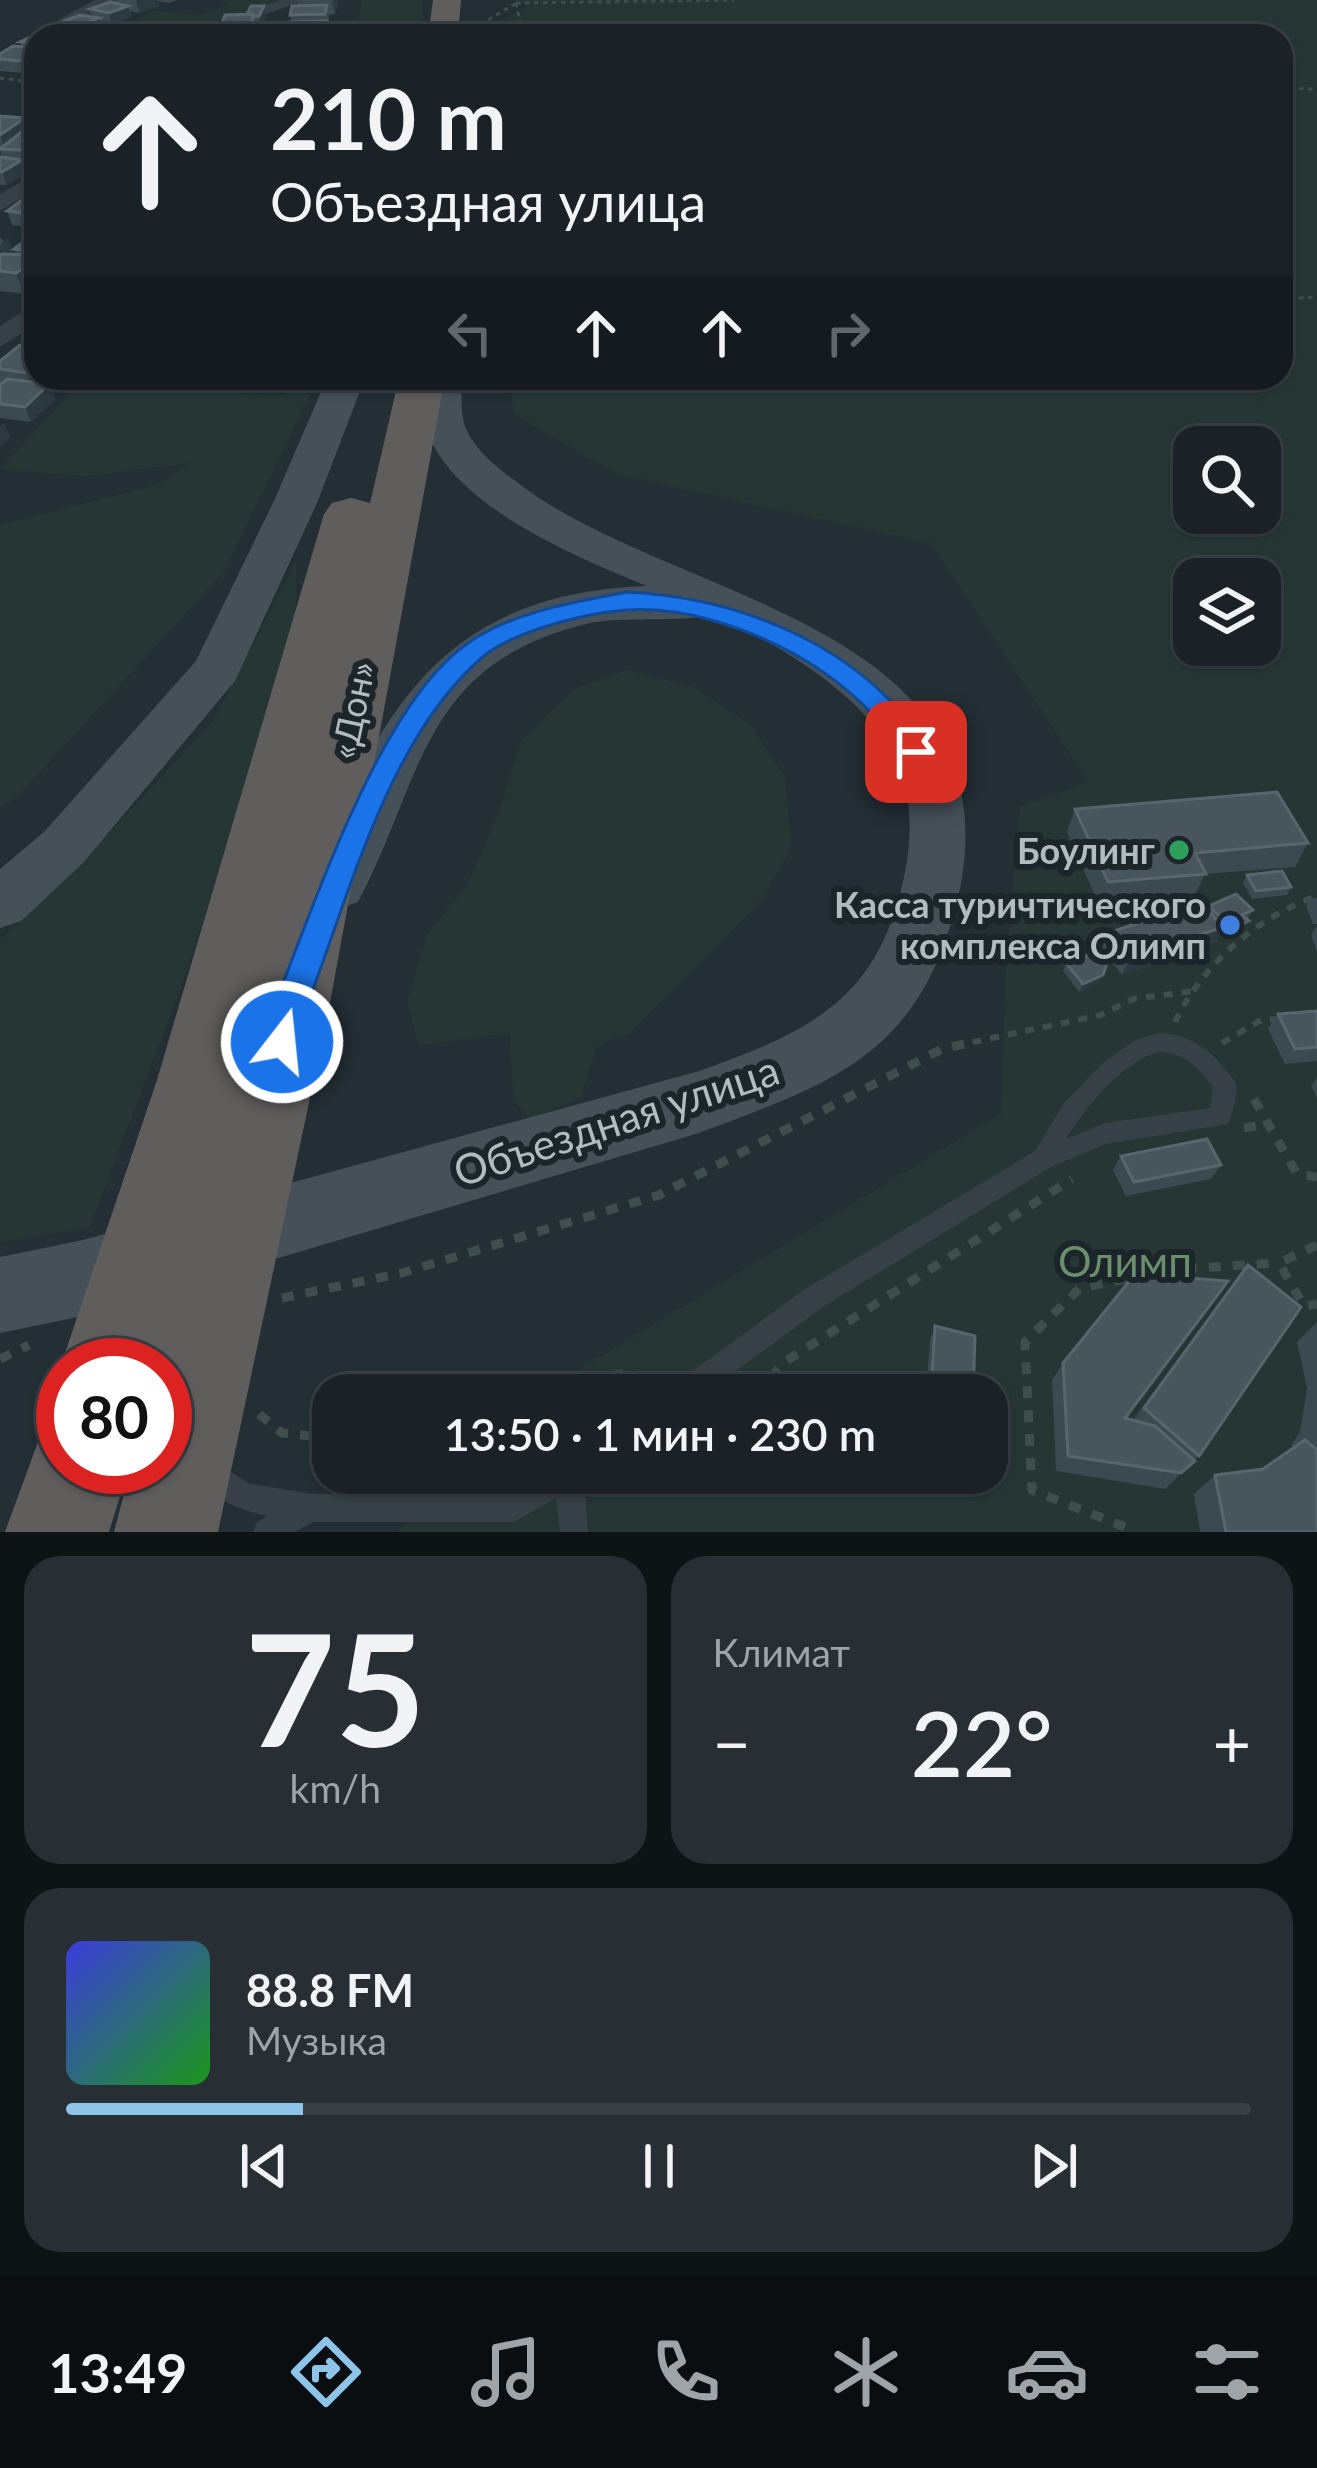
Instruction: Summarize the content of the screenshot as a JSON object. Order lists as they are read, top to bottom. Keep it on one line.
{"streets":{"highway":["«Дон»"],"main road":["Объездная улица"]},"parks":["Олимп"],"places":["Боулинг","Касса туричтического комплекса Олимп"],"page":{"turn":["210 m","Объездная улица"],"limit":"80","trip":"13:50 · 1 мин · 230 m","tile":[["75","km/h"],"Климат"],"heat":["−","22°","+"],"song":["88.8 FM","Музыка"],"tabs":"13:49"}}
